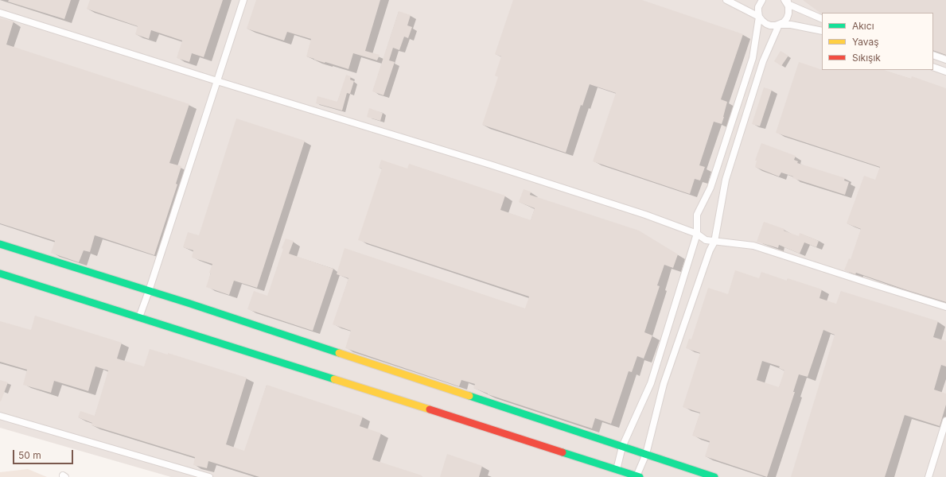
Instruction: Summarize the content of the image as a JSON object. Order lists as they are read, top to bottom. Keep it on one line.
{"legend":["Akıcı","Yavaş","Sıkışık"],"scale_bar":"50 m"}
